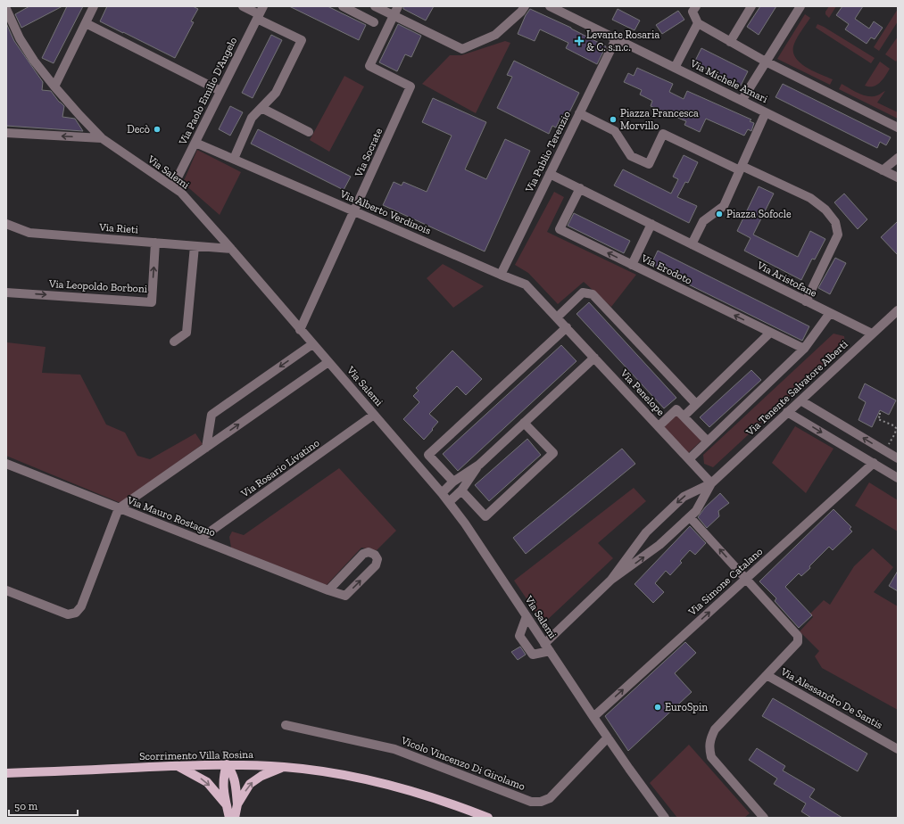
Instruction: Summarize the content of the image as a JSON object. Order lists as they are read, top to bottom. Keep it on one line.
{"streets":{"main road":["Scorrimento Villa Rosina"],"street":["Via Michele Amari","Via Paolo Emilio D'Angelo","Via Publio Terenzio","Via Socrate","Via Salemi","Via Alberto Verdinois","Via Rieti","Via Erodoto","Via Aristofane","Via Leopoldo Borboni","Via Tenente Salvatore Alberti","Via Penelope","Via Rosario Livatino","Via Mauro Rostagno","Via Simone Catalano","Via Alessandro De Santis","Vicolo Vincenzo Di Girolamo"]},"crossings":[["Via Michele Amari","Via Publio Terenzio"],["Via Paolo Emilio D'Angelo","Via Salemi"],["Via Paolo Emilio D'Angelo","Via Alberto Verdinois"],["Via Publio Terenzio","Via Alberto Verdinois"],["Via Publio Terenzio","Via Aristofane"],["Via Socrate","Via Salemi"],["Via Socrate","Via Alberto Verdinois"],["Via Salemi","Via Rieti"],["Via Salemi","Via Tenente Salvatore Alberti"],["Via Salemi","Via Rosario Livatino"],["Via Salemi","Via Simone Catalano"],["Via Salemi","Vicolo Vincenzo Di Girolamo"],["Via Alberto Verdinois","Via Penelope"],["Via Rieti","Via Leopoldo Borboni"],["Via Erodoto","Via Aristofane"],["Via Erodoto","Via Tenente Salvatore Alberti"],["Via Aristofane","Via Tenente Salvatore Alberti"],["Via Tenente Salvatore Alberti","Via Penelope"],["Via Rosario Livatino","Via Mauro Rostagno"]],"one_way":["Via Erodoto","Via Simone Catalano"],"places":{"health":["Levante Rosaria & C. s.n.c."],"other":["Piazza Francesca Morvillo","Decò","Piazza Sofocle","EuroSpin"]},"scale_bar":"50 m"}
